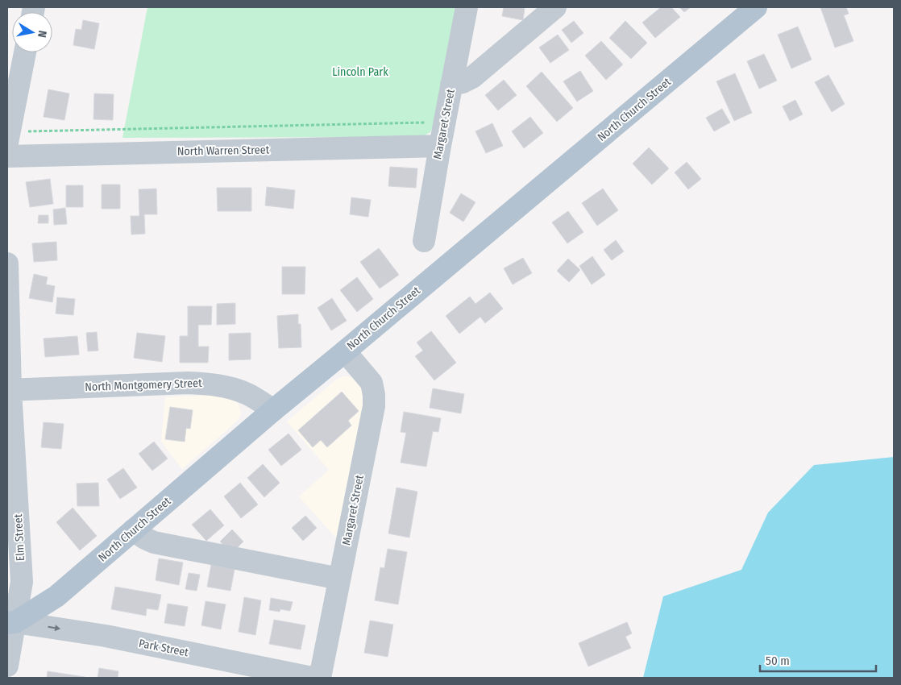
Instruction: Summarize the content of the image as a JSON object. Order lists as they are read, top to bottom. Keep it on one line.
{"streets":{"main road":["North Church Street"],"street":["Margaret Street","North Warren Street","North Montgomery Street","Elm Street","Park Street"]},"crossings":[["North Church Street","Margaret Street"],["North Church Street","North Montgomery Street"],["North Church Street","Elm Street"],["North Church Street","Park Street"],["Margaret Street","North Warren Street"],["North Montgomery Street","Elm Street"],["Elm Street","Park Street"]],"parks":["Lincoln Park"],"scale_bar":"50 m","north":"right"}
